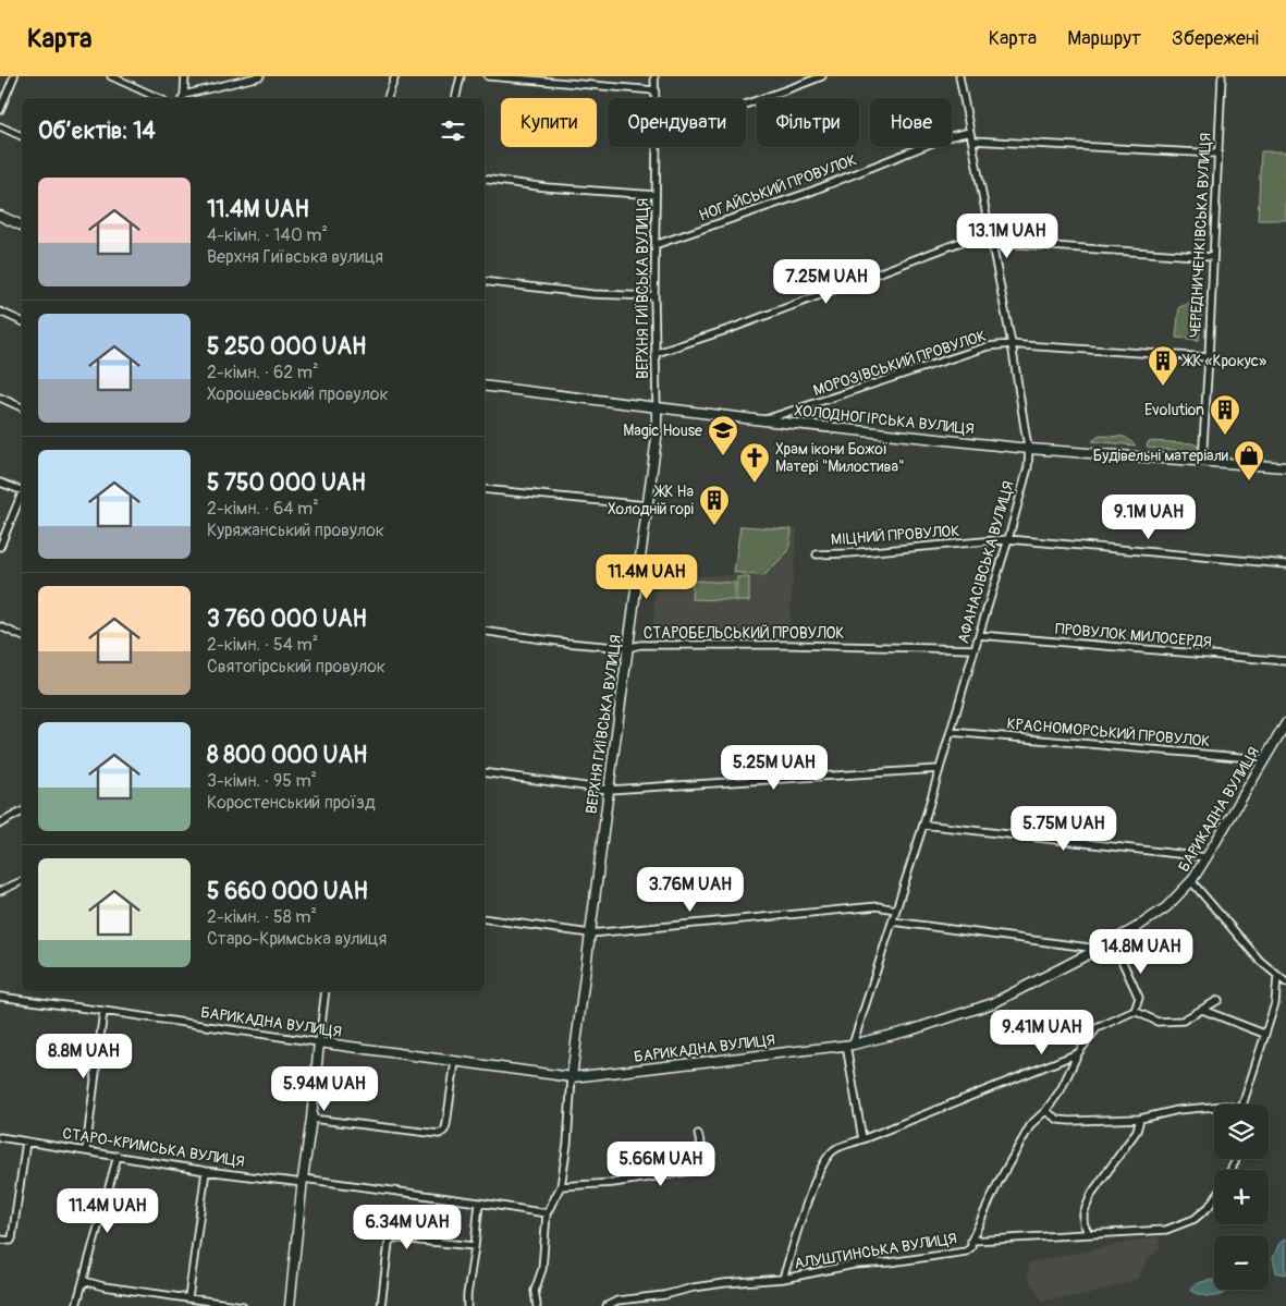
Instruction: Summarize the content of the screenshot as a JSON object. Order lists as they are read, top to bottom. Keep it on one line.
{"streets":{"street":["НОГАЙСЬКИЙ ПРОВУЛОК","ЧЕРЕДНИЧЕНКІВСЬКА ВУЛИЦЯ","ВЕРХНЯ ГИЇВСЬКА ВУЛИЦЯ","МОРОЗІВСЬКИЙ ПРОВУЛОК","ХОЛОДНОГІРСЬКА ВУЛИЦЯ","МІЦНИЙ ПРОВУЛОК","АФАНАСІВСЬКА ВУЛИЦЯ","СТАРОБЕЛЬСЬКИЙ ПРОВУЛОК","ПРОВУЛОК МИЛОСЕРДЯ","КРАСНОМОРСЬКИЙ ПРОВУЛОК","БАРИКАДНА ВУЛИЦЯ","СТАРО-КРИМСЬКА ВУЛИЦЯ","АЛУШТИНСЬКА ВУЛИЦЯ"]},"crossings":[["НОГАЙСЬКИЙ ПРОВУЛОК","ВЕРХНЯ ГИЇВСЬКА ВУЛИЦЯ"],["НОГАЙСЬКИЙ ПРОВУЛОК","АФАНАСІВСЬКА ВУЛИЦЯ"],["ЧЕРЕДНИЧЕНКІВСЬКА ВУЛИЦЯ","МОРОЗІВСЬКИЙ ПРОВУЛОК"],["ЧЕРЕДНИЧЕНКІВСЬКА ВУЛИЦЯ","ХОЛОДНОГІРСЬКА ВУЛИЦЯ"],["ВЕРХНЯ ГИЇВСЬКА ВУЛИЦЯ","ХОЛОДНОГІРСЬКА ВУЛИЦЯ"],["ВЕРХНЯ ГИЇВСЬКА ВУЛИЦЯ","СТАРОБЕЛЬСЬКИЙ ПРОВУЛОК"],["ВЕРХНЯ ГИЇВСЬКА ВУЛИЦЯ","БАРИКАДНА ВУЛИЦЯ"],["ВЕРХНЯ ГИЇВСЬКА ВУЛИЦЯ","СТАРО-КРИМСЬКА ВУЛИЦЯ"],["МОРОЗІВСЬКИЙ ПРОВУЛОК","ХОЛОДНОГІРСЬКА ВУЛИЦЯ"],["МОРОЗІВСЬКИЙ ПРОВУЛОК","АФАНАСІВСЬКА ВУЛИЦЯ"],["ХОЛОДНОГІРСЬКА ВУЛИЦЯ","АФАНАСІВСЬКА ВУЛИЦЯ"],["МІЦНИЙ ПРОВУЛОК","АФАНАСІВСЬКА ВУЛИЦЯ"],["АФАНАСІВСЬКА ВУЛИЦЯ","СТАРОБЕЛЬСЬКИЙ ПРОВУЛОК"],["АФАНАСІВСЬКА ВУЛИЦЯ","ПРОВУЛОК МИЛОСЕРДЯ"],["АФАНАСІВСЬКА ВУЛИЦЯ","КРАСНОМОРСЬКИЙ ПРОВУЛОК"],["АФАНАСІВСЬКА ВУЛИЦЯ","БАРИКАДНА ВУЛИЦЯ"],["КРАСНОМОРСЬКИЙ ПРОВУЛОК","БАРИКАДНА ВУЛИЦЯ"]],"places":{"building":["ЖК «Крокус»","Evolution","ЖК На Холодній горі"],"school or university":["Magic House"],"shop":["Будівельні матеріали"],"church":["Храм ікони Божої Матері \"Милостива\""]},"page":{"header":"Карта","nav":["Карта","Маршрут","Збережені"],"chip":["Купити","Орендувати","Фільтри","Нове"],"heading":"Об’єктів: 14","list":[{"name":"11.4M UAH","note":"4-кімн. · 140 m² · Верхня Гиївська вулиця"},{"name":"5 250 000 UAH","note":"2-кімн. · 62 m² · Хорошевський провулок"},{"name":"5 750 000 UAH","note":"2-кімн. · 64 m² · Куряжанський провулок"},{"name":"3 760 000 UAH","note":"2-кімн. · 54 m² · Святогірський провулок"},{"name":"8 800 000 UAH","note":"3-кімн. · 95 m² · Коростенський проїзд"},{"name":"5 660 000 UAH","note":"2-кімн. · 58 m² · Старо-Кримська вулиця"}],"price":["13.1M UAH","7.25M UAH","9.1M UAH","11.4M UAH","5.25M UAH","5.75M UAH","3.76M UAH","14.8M UAH","9.41M UAH","8.8M UAH","5.94M UAH","5.66M UAH","11.4M UAH","6.34M UAH"],"map_buttons":["+","−"]}}
